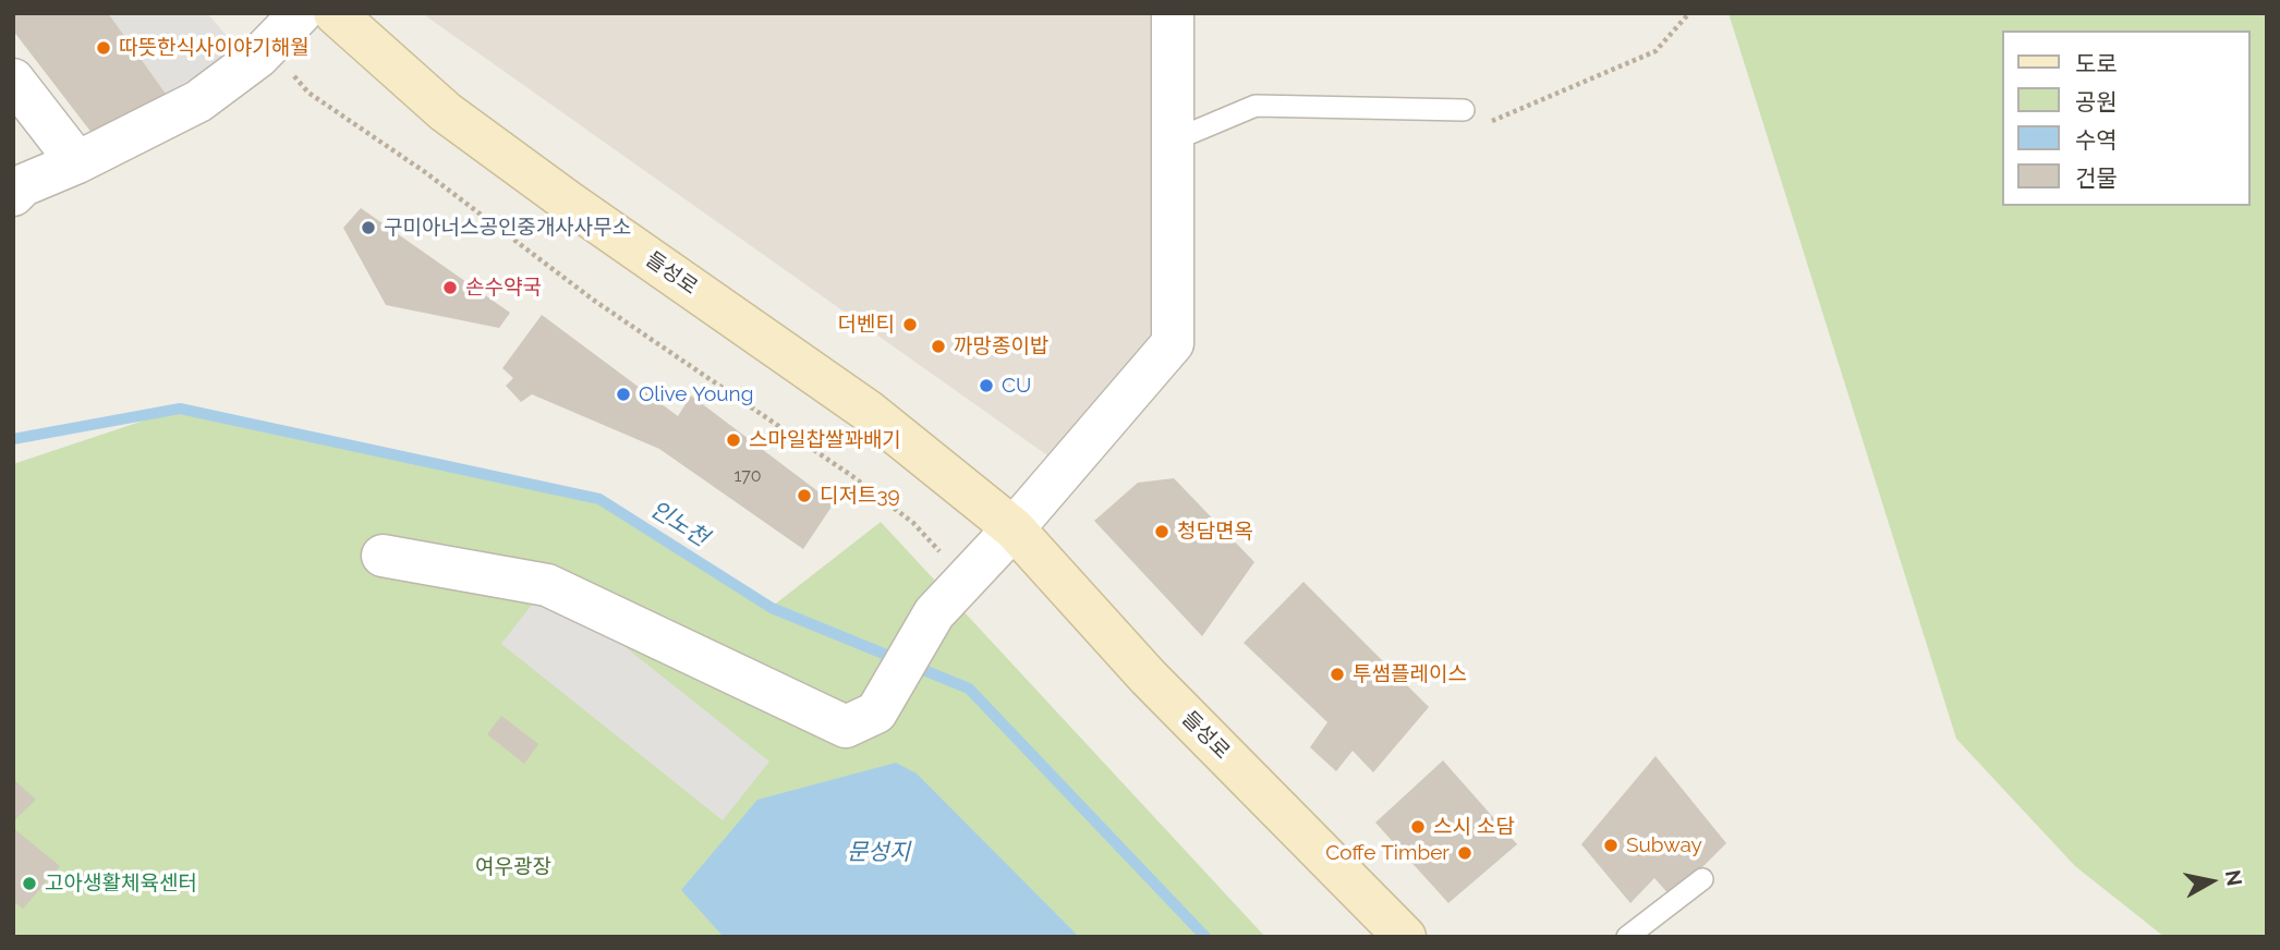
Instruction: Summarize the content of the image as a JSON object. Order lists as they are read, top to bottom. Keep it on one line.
{"streets":{"street":["들성로"]},"water":["인노천","문성지"],"parks":["여우광장"],"places":["따뜻한식사이야기해월","구미아너스공인중개사사무소","손수약국","더벤티","까망종이밥","CU","Olive Young","스마일찹쌀꽈배기","디저트39","청담면옥","투썸플레이스","스시 소담","Subway","Coffe Timber","고아생활체육센터"],"house_numbers":["170"],"legend":["도로","공원","수역","건물"],"north":"right"}
